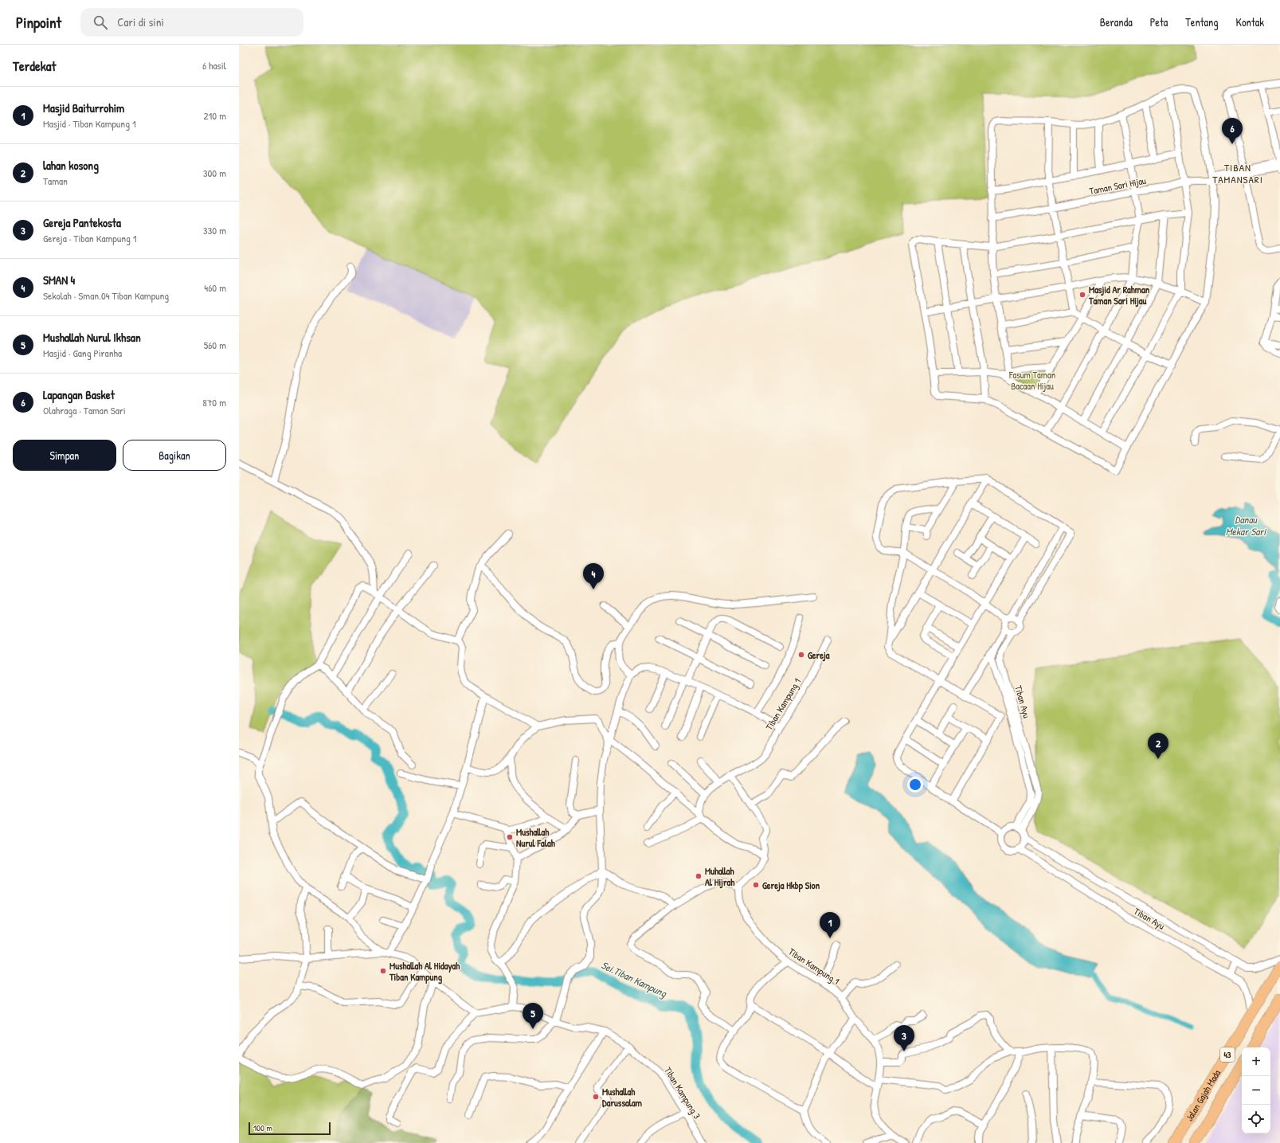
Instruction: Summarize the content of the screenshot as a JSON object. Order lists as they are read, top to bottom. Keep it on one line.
{"streets":{"highway":["43","Jalan Gajah Mada"],"street":["Taman Sari Hijau","Tiban Ayu","Tiban Kampung 1","Tiban Kampung 3"]},"crossings":[["Tiban Ayu","Jalan Gajah Mada"]],"districts":["TIBAN TAMANSARI"],"water":["Danau Mekar Sari","Sei.Tiban Kampung"],"parks":["Fasum Taman Bacaan Hijau"],"places":["Masjid Ar Rahman Taman Sari Hijau","Gereja","Mushallah Nurul Falah","Muhallah Al Hijrah","Gereja Hkbp Sion","Mushallah Al Hidayah Tiban Kampung","Mushallah Darussalam"],"scale_bar":"100 m","page":{"header":"Pinpoint","search":"Cari di sini","nav":["Beranda","Peta","Tentang","Kontak"],"heading":["Terdekat","6 hasil"],"list":[{"mark":"1","name":"Masjid Baiturrohim","note":"Masjid · Tiban Kampung 1","value":"210 m"},{"mark":"2","name":"lahan kosong","note":"Taman","value":"300 m"},{"mark":"3","name":"Gereja Pantekosta","note":"Gereja · Tiban Kampung 1","value":"330 m"},{"mark":"4","name":"SMAN 4","note":"Sekolah · Sman.04 Tiban Kampung","value":"460 m"},{"mark":"5","name":"Mushallah Nurul Ikhsan","note":"Masjid · Gang Piranha","value":"560 m"},{"mark":"6","name":"Lapangan Basket","note":"Olahraga · Taman Sari","value":"870 m"}],"pins":["6","4","2","1","5","3"],"buttons":["Simpan","Bagikan"],"map_buttons":["+","−"],"scale":"100 m"}}
